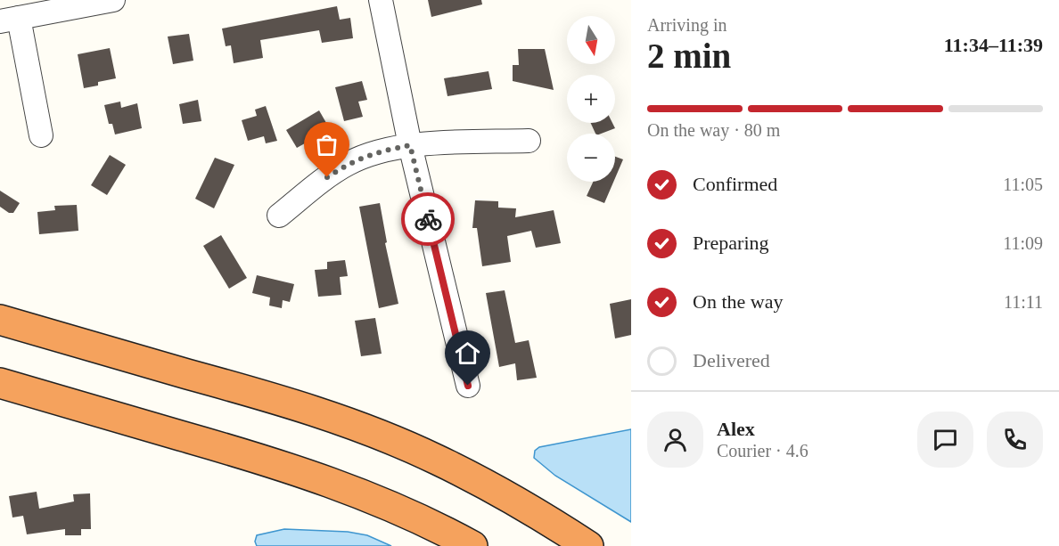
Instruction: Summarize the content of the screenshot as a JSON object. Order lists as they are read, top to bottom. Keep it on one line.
{"north":"bottom","page":{"heading":["2 min","Arriving in","11:34–11:39"],"panel":["Alex","Courier · 4.6"],"map_buttons":["+","−"],"bar":"On the way · 80 m","list":[["Confirmed","11:05"],["Preparing","11:09"],["On the way","11:11"],"Delivered"]}}
